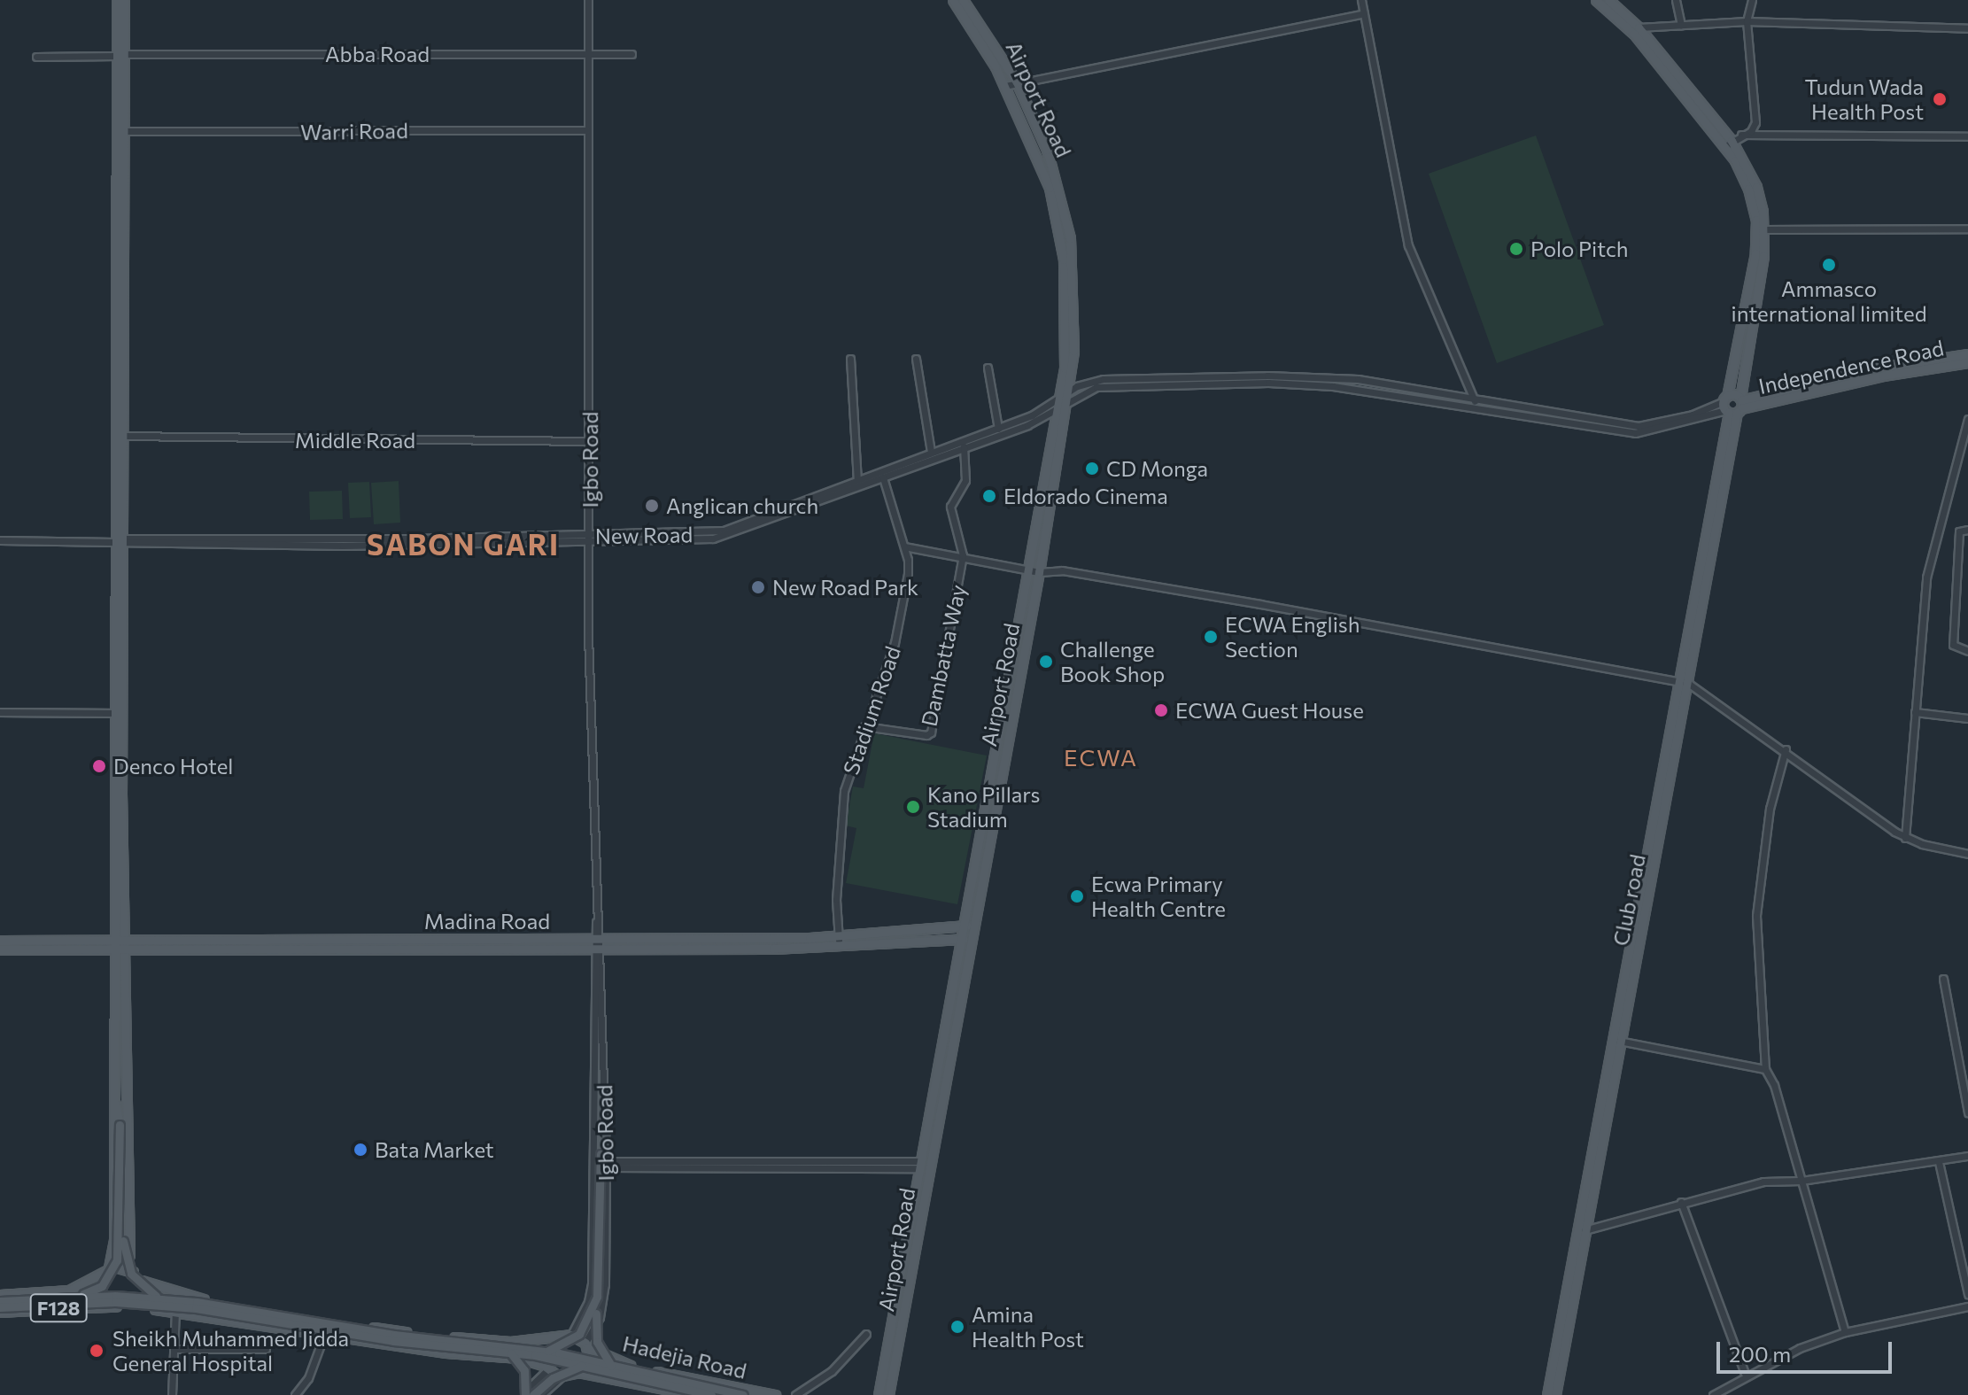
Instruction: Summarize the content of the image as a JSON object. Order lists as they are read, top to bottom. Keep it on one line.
{"streets":{"main road":["Airport Road","Independence Road","Club road","Madina Road","F128","Hadejia Road"],"street":["Abba Road","Warri Road","Middle Road","Igbo Road","New Road","Dambatta Way","Stadium Road"]},"crossings":[["Abba Road","Igbo Road"],["Airport Road","New Road"],["Airport Road","Madina Road"],["Warri Road","Igbo Road"],["Independence Road","Club road"],["Middle Road","Igbo Road"],["Igbo Road","New Road"],["Igbo Road","Madina Road"],["Igbo Road","F128"],["Igbo Road","Hadejia Road"],["New Road","Stadium Road"],["Dambatta Way","Stadium Road"],["Stadium Road","Madina Road"],["F128","Hadejia Road"]],"districts":["SABON GARI","ECWA"],"places":["Tudun Wada Health Post","Polo Pitch","Ammasco international limited","CD Monga","Eldorado Cinema","Anglican church","New Road Park","ECWA English Section","Challenge Book Shop","ECWA Guest House","Denco Hotel","Kano Pillars Stadium","Ecwa Primary Health Centre","Bata Market","Amina Health Post","Sheikh Muhammed Jidda General Hospital"],"scale_bar":"200 m"}
